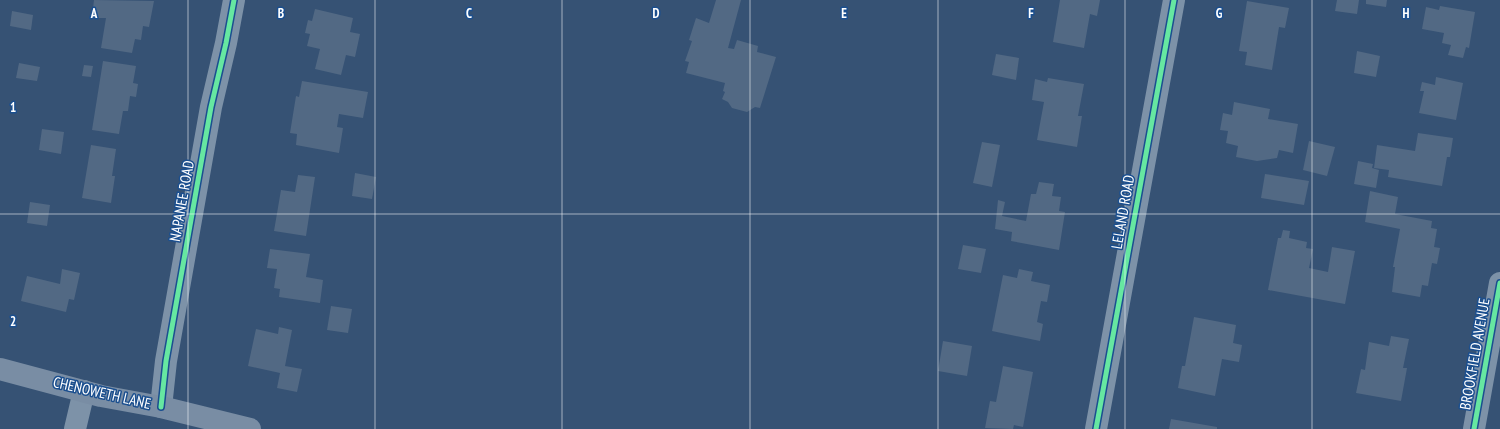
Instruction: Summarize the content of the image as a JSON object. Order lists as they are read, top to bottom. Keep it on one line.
{"streets":{"main road":["CHENOWETH LANE"],"street":["NAPANEE ROAD","LELAND ROAD","BROOKFIELD AVENUE"]},"crossings":[["NAPANEE ROAD","CHENOWETH LANE"]],"grid":{"columns":["A","B","C","D","E","F","G","H"],"rows":["1","2"]}}
